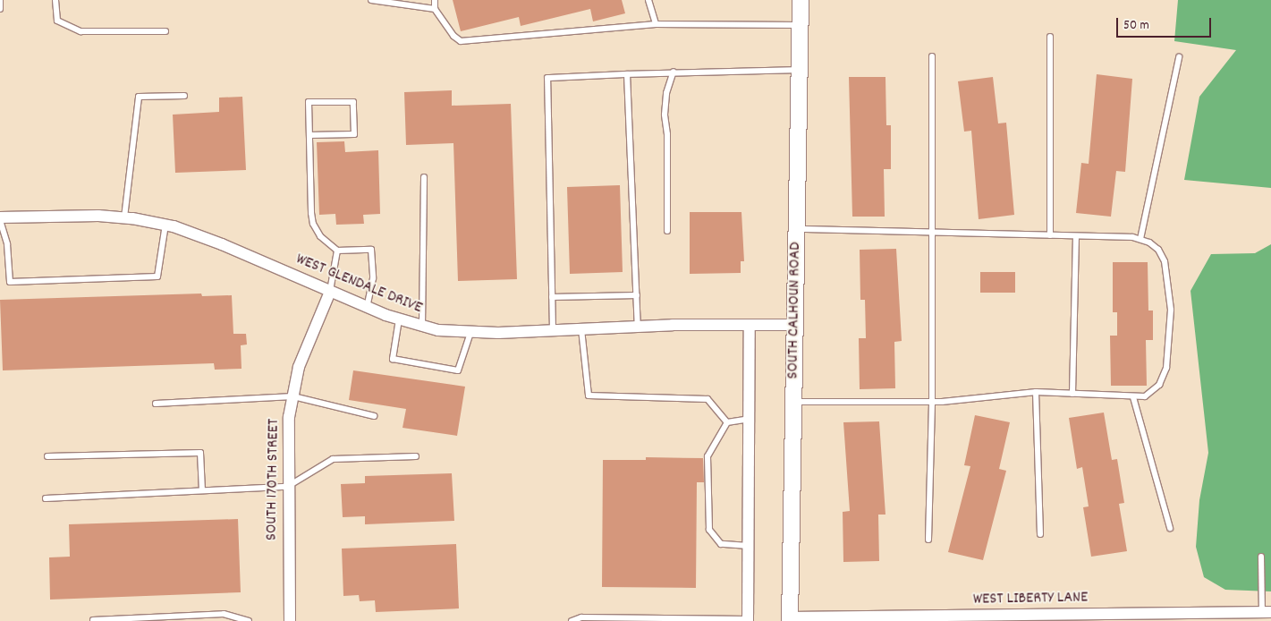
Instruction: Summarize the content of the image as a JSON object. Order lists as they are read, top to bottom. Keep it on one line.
{"streets":{"street":["WEST GLENDALE DRIVE","SOUTH CALHOUN ROAD","SOUTH 170TH STREET","WEST LIBERTY LANE"]},"crossings":[["WEST GLENDALE DRIVE","SOUTH CALHOUN ROAD"],["WEST GLENDALE DRIVE","SOUTH 170TH STREET"],["SOUTH CALHOUN ROAD","WEST LIBERTY LANE"]],"scale_bar":"50 m"}
